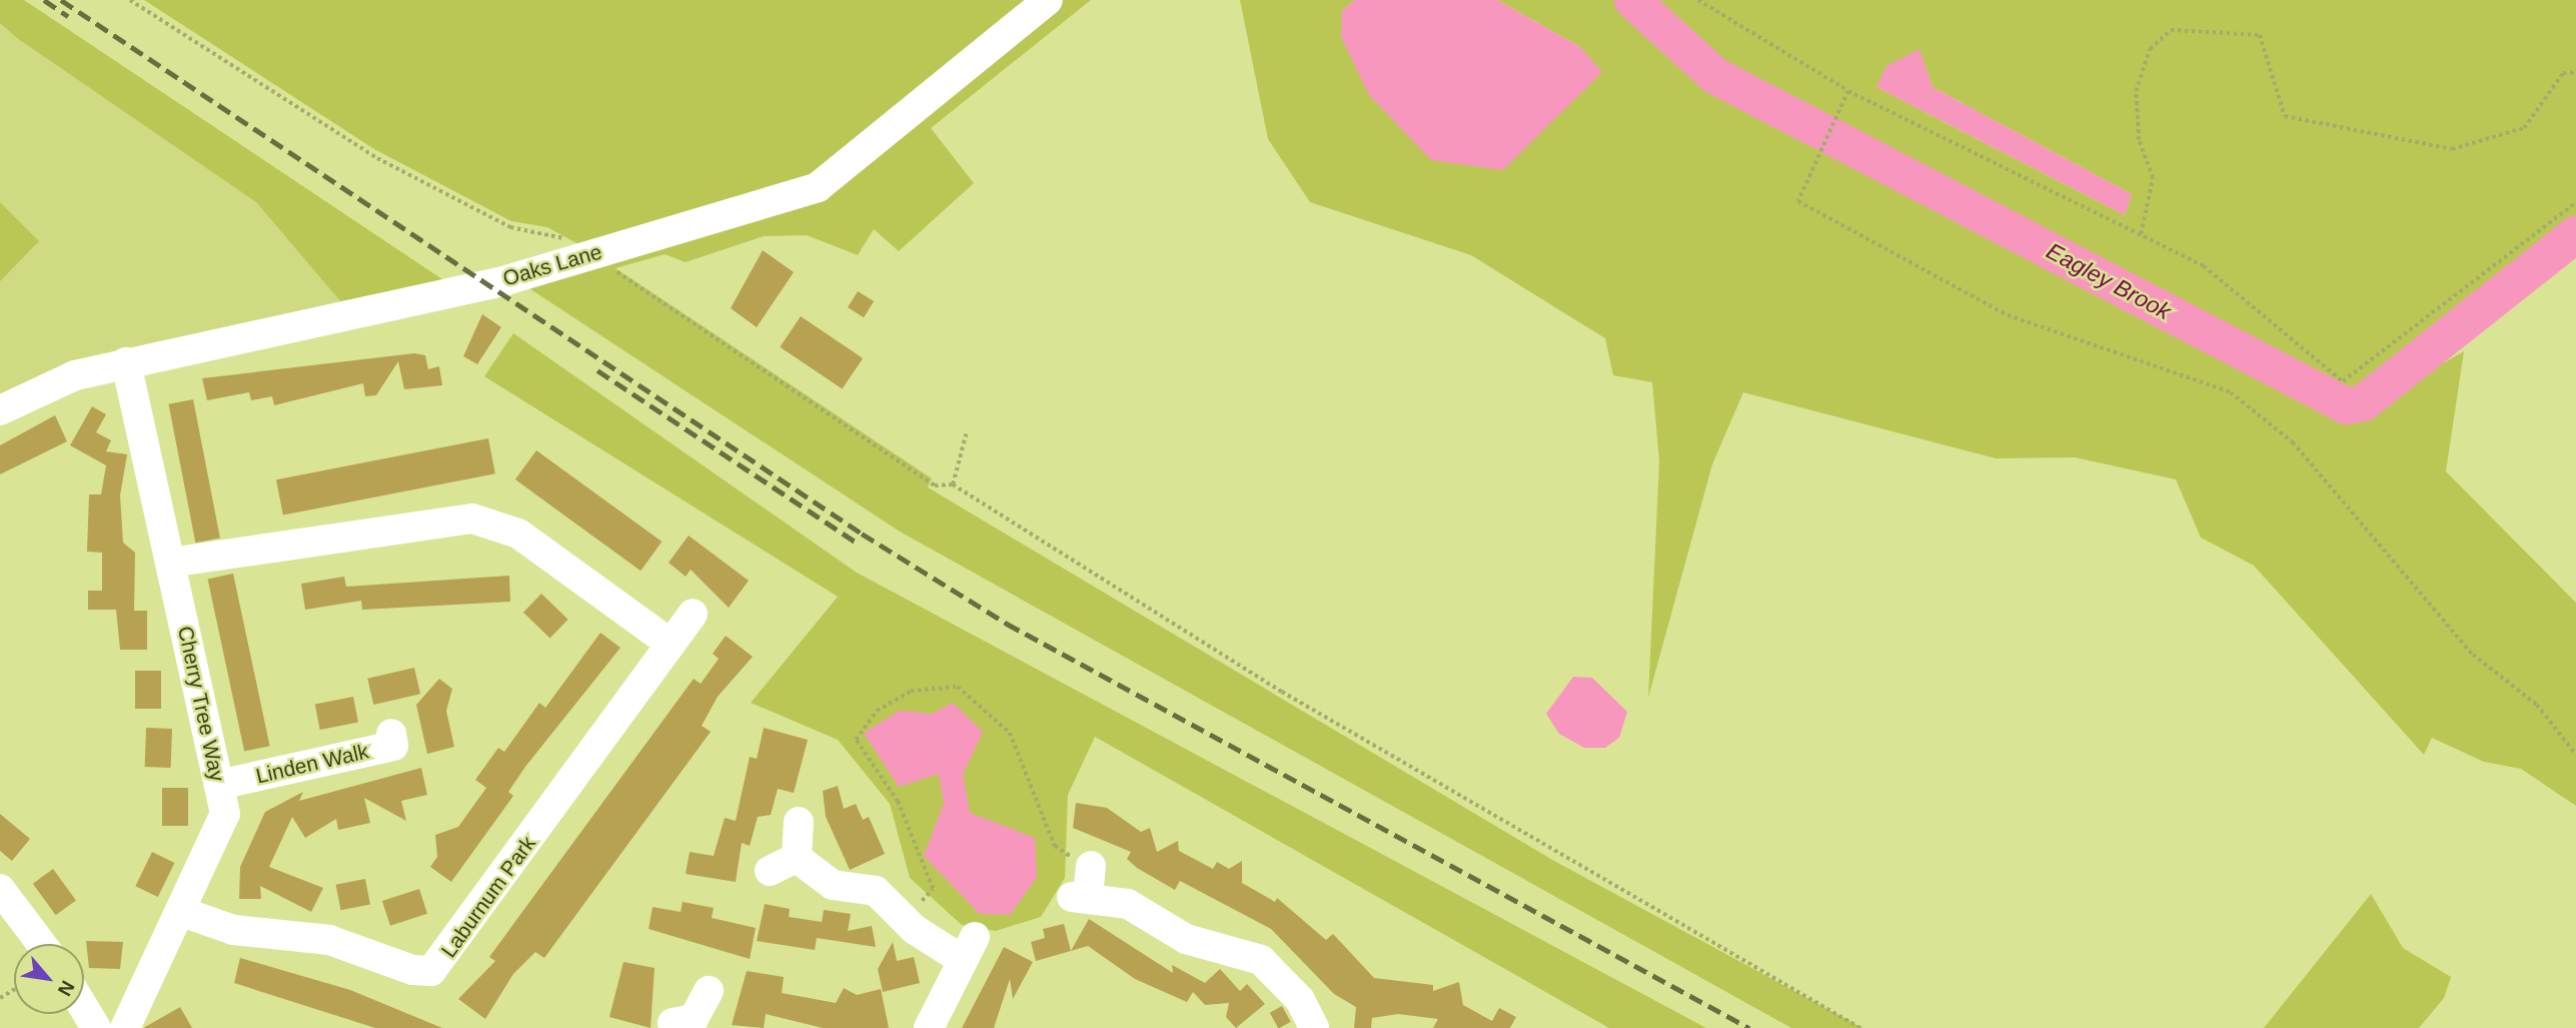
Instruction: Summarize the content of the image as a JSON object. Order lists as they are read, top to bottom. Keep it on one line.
{"streets":{"street":["Oaks Lane","Cherry Tree Way","Linden Walk","Laburnum Park"]},"crossings":[["Oaks Lane","Cherry Tree Way"],["Cherry Tree Way","Linden Walk"],["Cherry Tree Way","Laburnum Park"]],"water":["Eagley Brook"],"north":"bottom right"}
